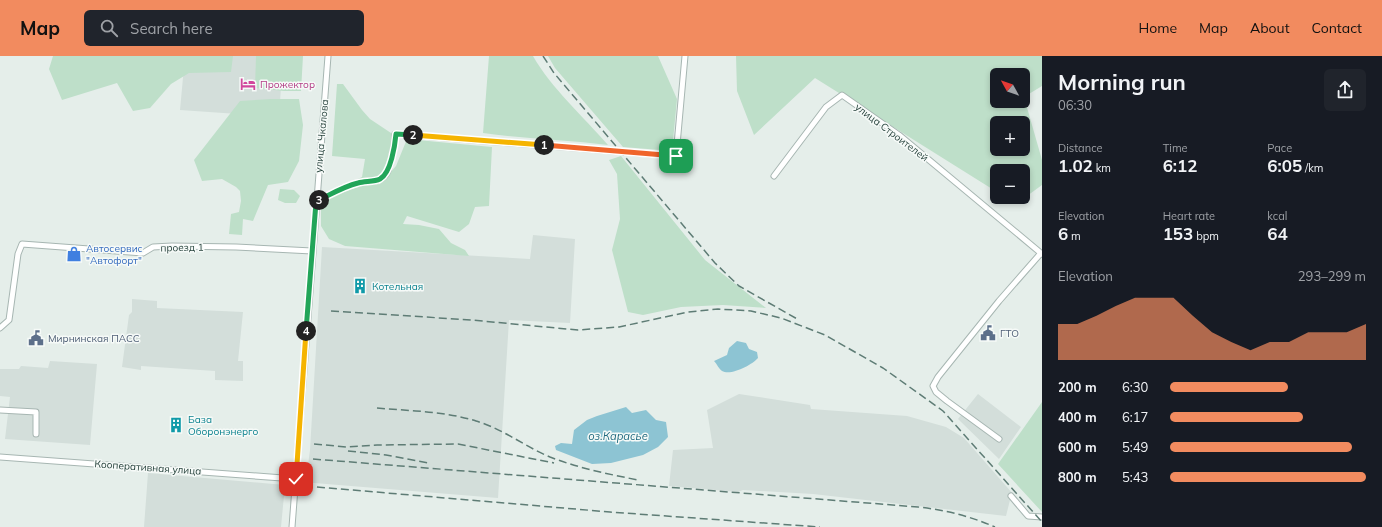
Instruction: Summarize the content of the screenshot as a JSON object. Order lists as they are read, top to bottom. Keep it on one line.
{"streets":{"street":["улица Строителей","улица Чкалова","проезд 1","Кооперативная улица"]},"crossings":[["улица Чкалова","проезд 1"],["улица Чкалова","Кооперативная улица"]],"water":["оз.Карасье"],"places":{"hotel":["Прожектор"],"shop":["Автосервис \"Автофорт\""],"building":["Котельная","База Оборонэнерго"],"public building":["ГТО","Мирнинская ПАСС"]},"north":"top left","page":{"header":"Map","search":"Search here","nav":["Home","Map","About","Contact"],"heading":["Morning run","06:30"],"map_buttons":["+","−"],"stats":[["Distance","1.02 km"],["Time","6:12"],["Pace","6:05 /km"],["Elevation","6 m"],["Heart rate","153 bpm"],["kcal","64"]],"pins":["2","1","3","4"],"chart":["Elevation","293–299 m"],"list":[{"name":"200 m","note":"6:30"},{"name":"400 m","note":"6:17"},{"name":"600 m","note":"5:49"},{"name":"800 m","note":"5:43"}]}}
